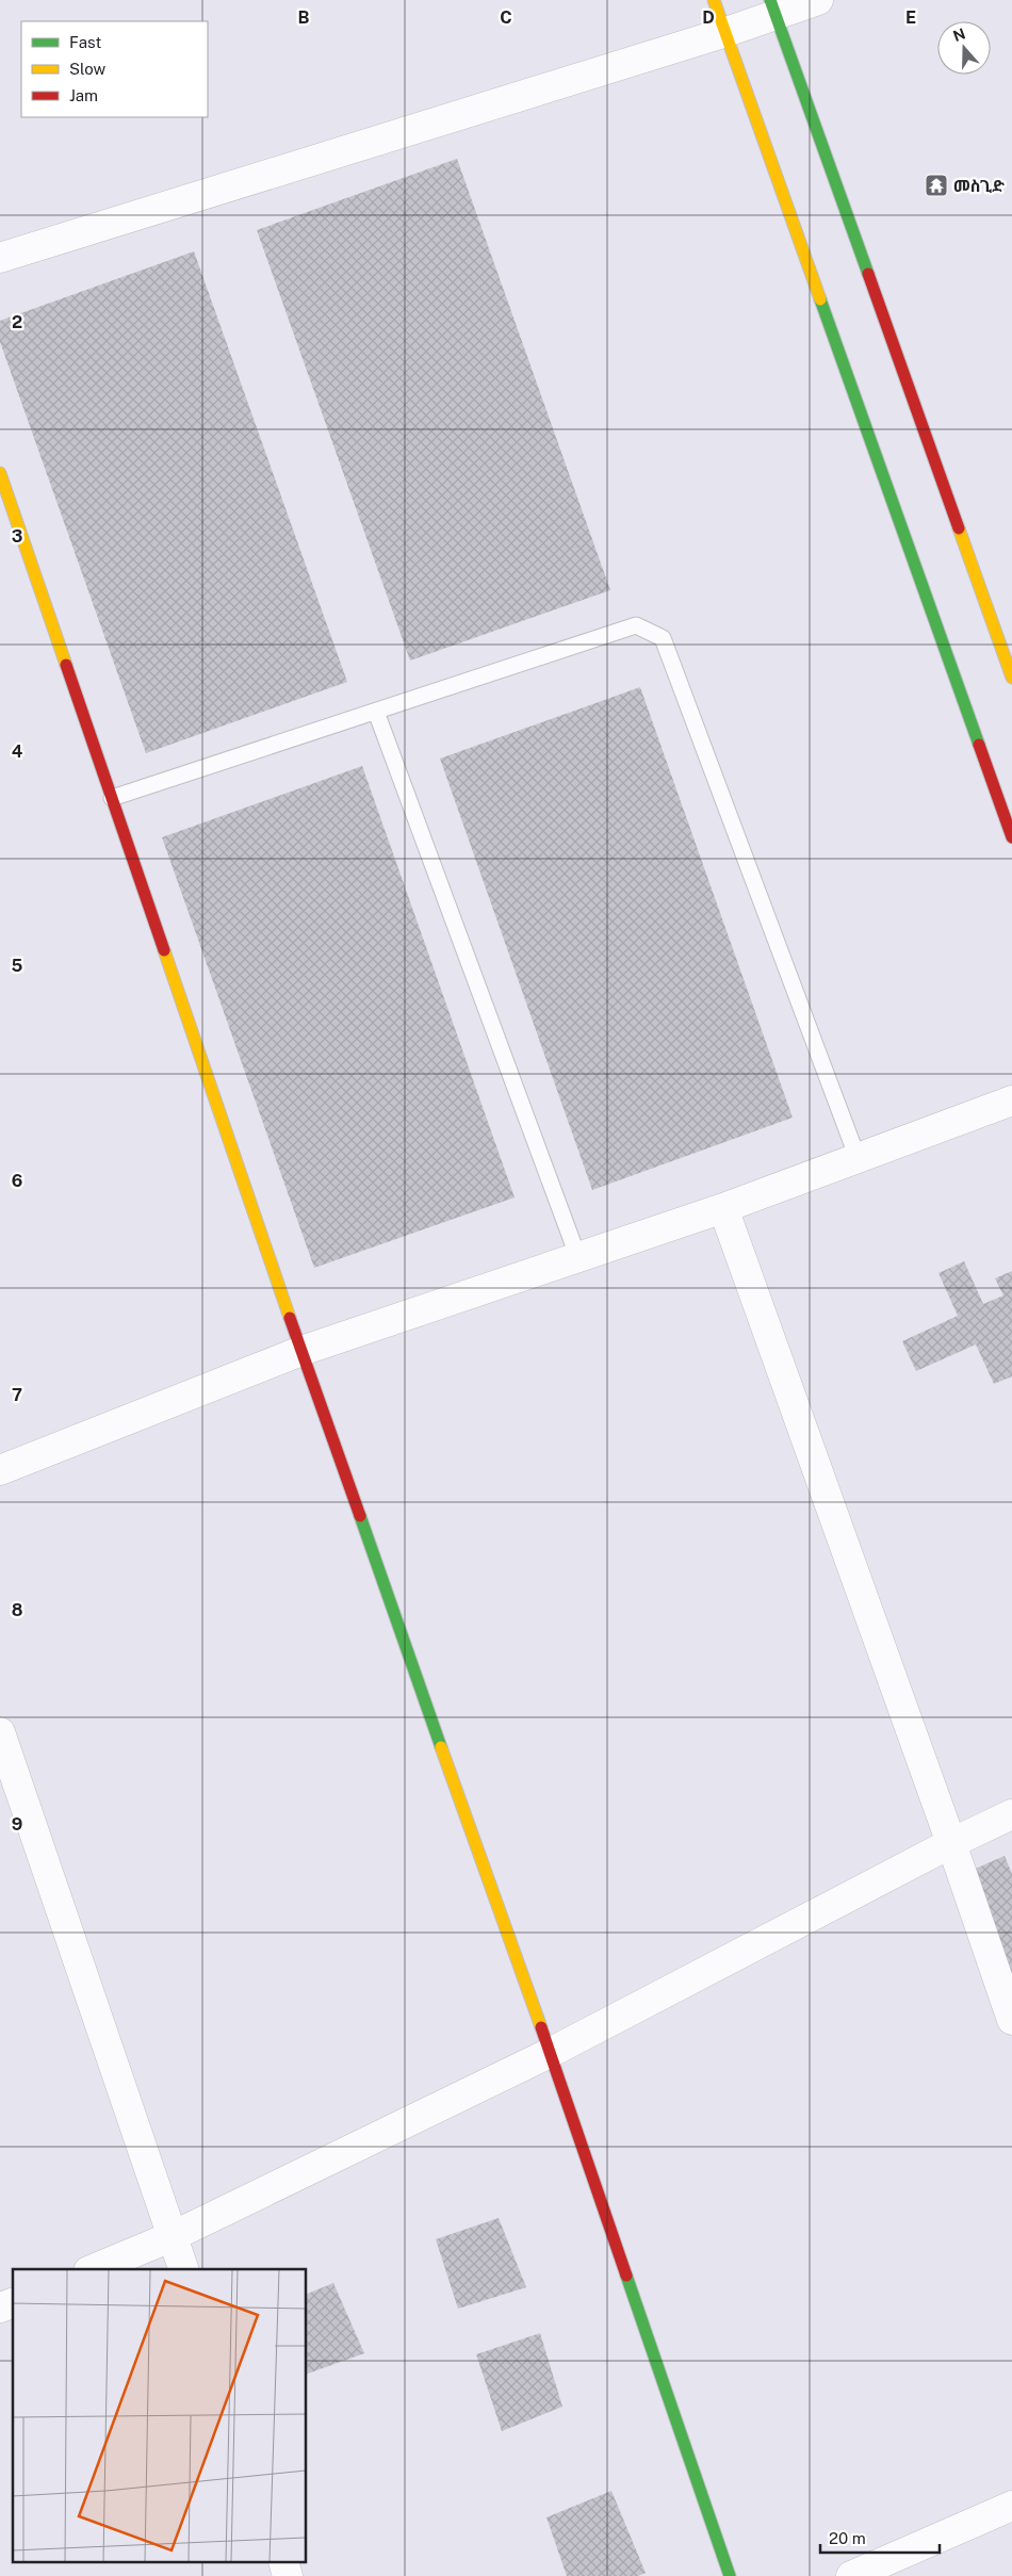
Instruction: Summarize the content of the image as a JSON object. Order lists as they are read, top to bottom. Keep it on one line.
{"places":{"temple":["መስጊድ"]},"legend":["Fast","Slow","Jam"],"scale_bar":"20 m","north":"top","grid":{"columns":["B","C","D","E"],"rows":["2","3","4","5","6","7","8","9"]}}
